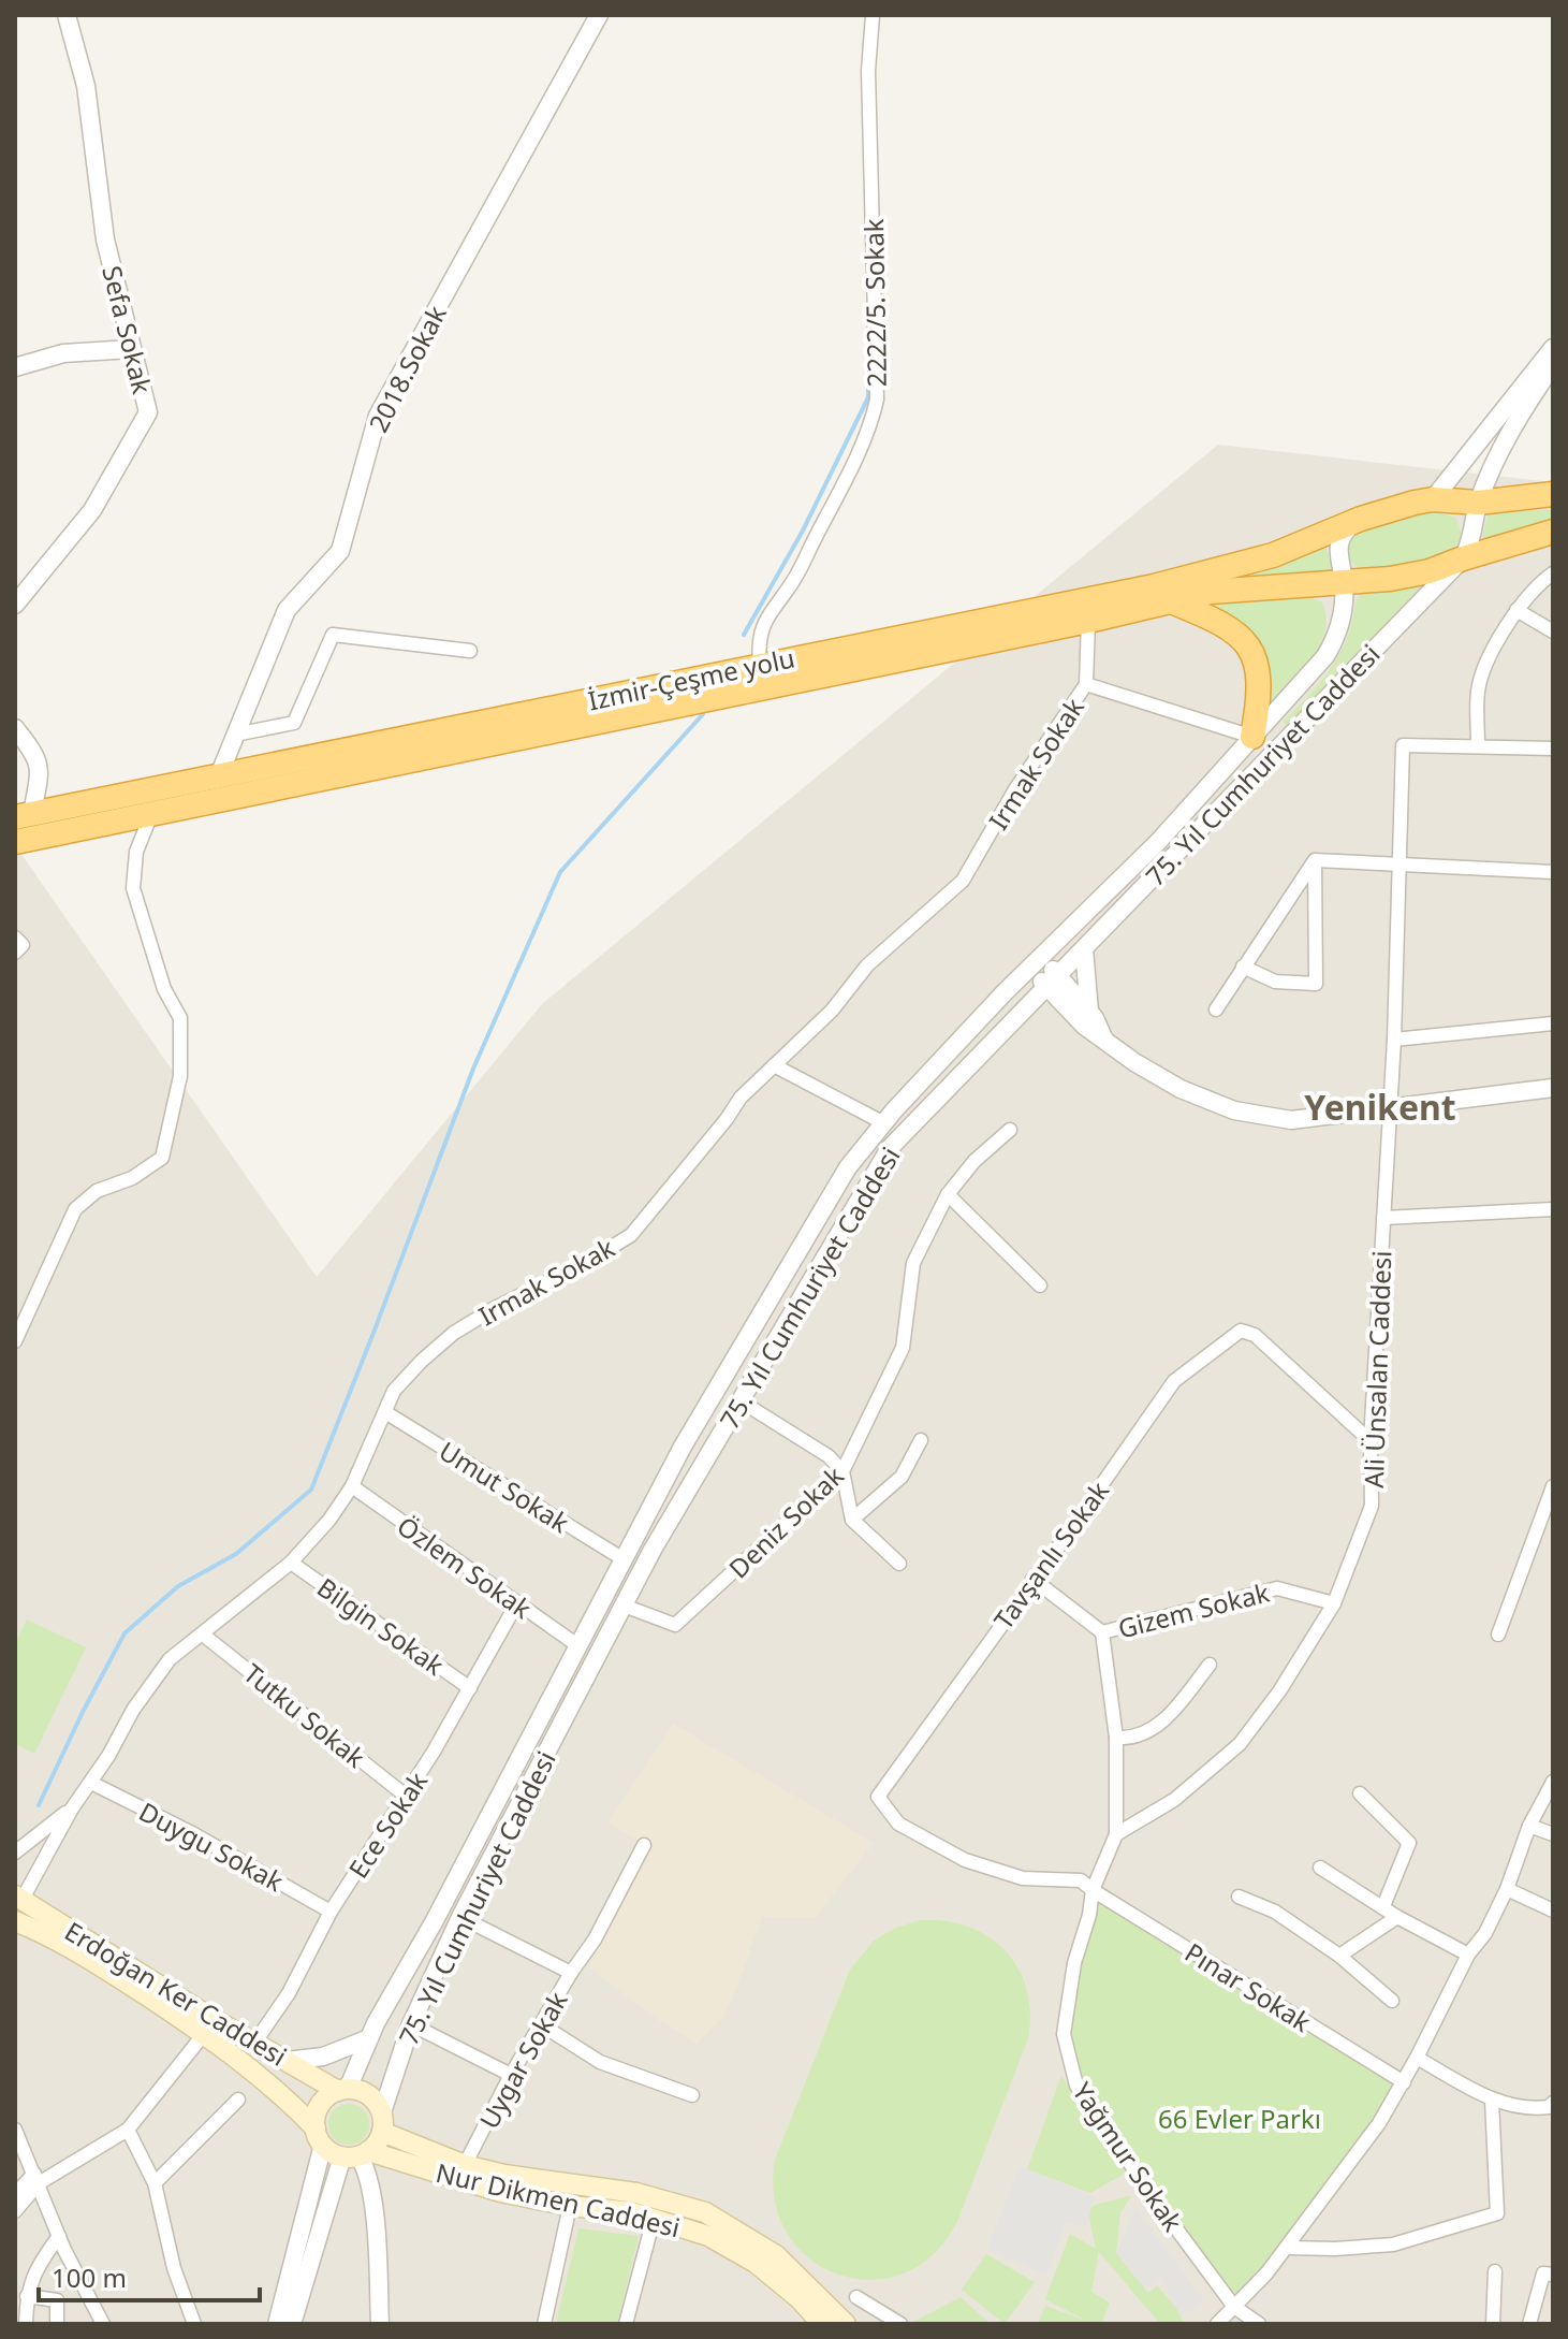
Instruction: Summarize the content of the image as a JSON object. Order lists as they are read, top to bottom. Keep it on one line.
{"streets":{"highway":["İzmir-Çeşme yolu"],"main road":["Erdoğan Ker Caddesi","Nur Dikmen Caddesi"],"street":["2222/5. Sokak","Sefa Sokak","2018.Sokak","Irmak Sokak","75. Yıl Cumhuriyet Caddesi","Ali Ünsalan Caddesi","Umut Sokak","Deniz Sokak","Tavşanlı Sokak","Özlem Sokak","Gizem Sokak","Bilgin Sokak","Tutku Sokak","Ece Sokak","Duygu Sokak","Pınar Sokak","Uygar Sokak","Yağmur Sokak"]},"crossings":[["2222/5. Sokak","İzmir-Çeşme yolu"],["2018.Sokak","İzmir-Çeşme yolu"],["İzmir-Çeşme yolu","Irmak Sokak"],["İzmir-Çeşme yolu","75. Yıl Cumhuriyet Caddesi"],["Irmak Sokak","Umut Sokak"],["Irmak Sokak","Özlem Sokak"],["Irmak Sokak","Bilgin Sokak"],["Irmak Sokak","Tutku Sokak"],["Irmak Sokak","Duygu Sokak"],["75. Yıl Cumhuriyet Caddesi","Umut Sokak"],["75. Yıl Cumhuriyet Caddesi","Deniz Sokak"],["75. Yıl Cumhuriyet Caddesi","Özlem Sokak"],["75. Yıl Cumhuriyet Caddesi","Erdoğan Ker Caddesi"],["75. Yıl Cumhuriyet Caddesi","Uygar Sokak"],["75. Yıl Cumhuriyet Caddesi","Nur Dikmen Caddesi"],["Ali Ünsalan Caddesi","Tavşanlı Sokak"],["Ali Ünsalan Caddesi","Gizem Sokak"],["Tavşanlı Sokak","Pınar Sokak"],["Özlem Sokak","Ece Sokak"],["Bilgin Sokak","Ece Sokak"],["Tutku Sokak","Ece Sokak"],["Ece Sokak","Duygu Sokak"],["Ece Sokak","Erdoğan Ker Caddesi"],["Pınar Sokak","Yağmur Sokak"],["Erdoğan Ker Caddesi","Nur Dikmen Caddesi"],["Uygar Sokak","Nur Dikmen Caddesi"]],"districts":["Yenikent"],"parks":["66 Evler Parkı"],"scale_bar":"100 m"}
